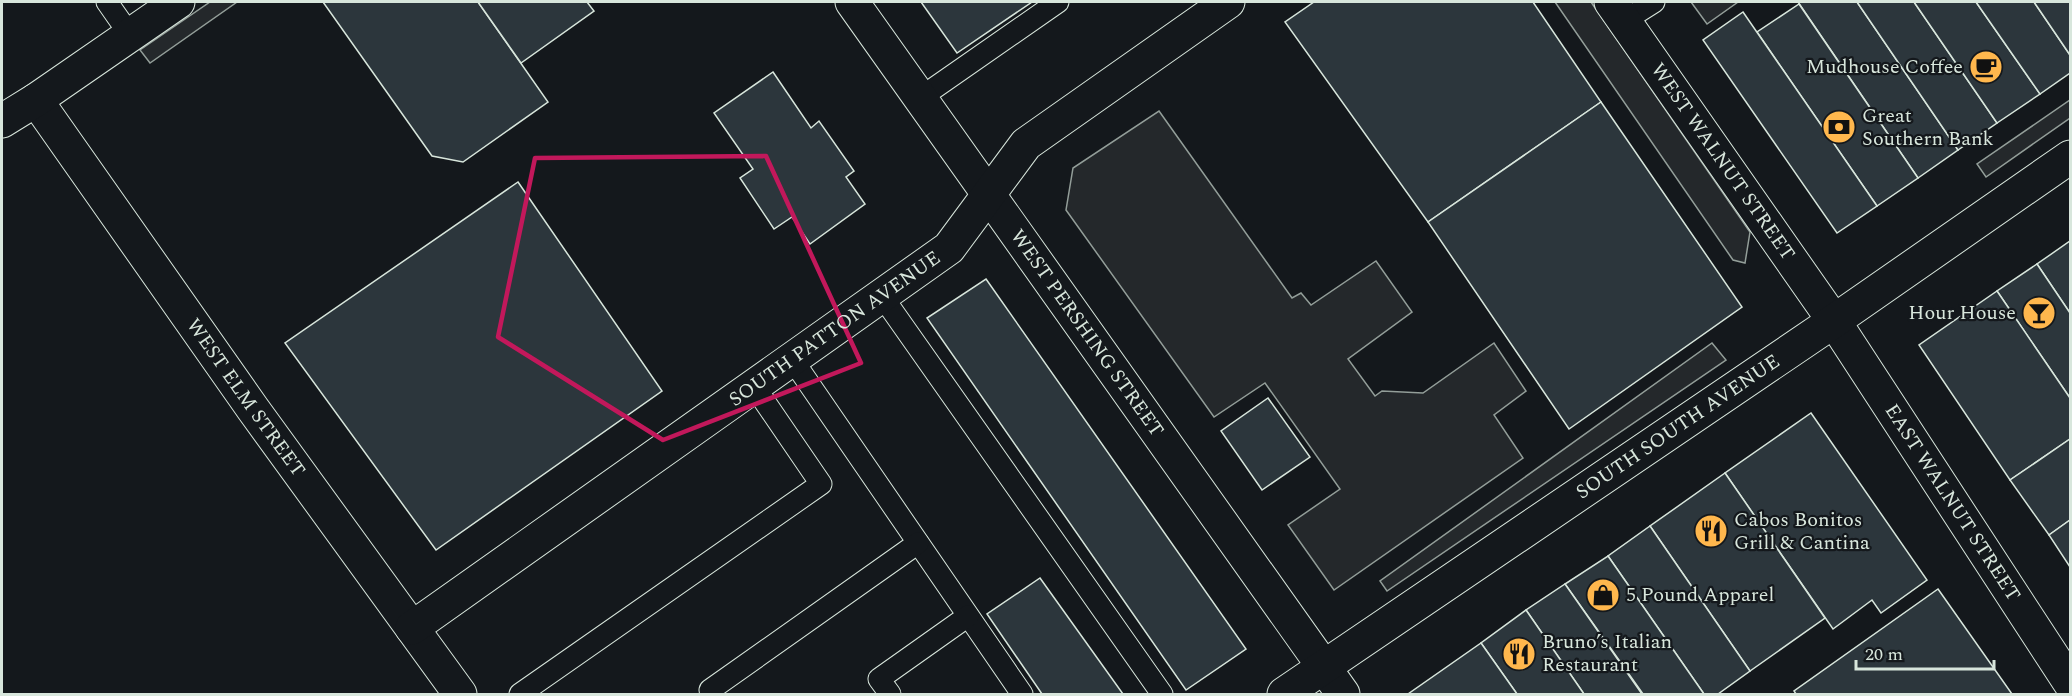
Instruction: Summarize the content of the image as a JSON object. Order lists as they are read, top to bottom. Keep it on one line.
{"streets":{"street":["WEST WALNUT STREET","SOUTH PATTON AVENUE","WEST PERSHING STREET","WEST ELM STREET","SOUTH SOUTH AVENUE","EAST WALNUT STREET"]},"crossings":[["WEST WALNUT STREET","SOUTH SOUTH AVENUE"],["WEST WALNUT STREET","EAST WALNUT STREET"],["SOUTH PATTON AVENUE","WEST PERSHING STREET"],["SOUTH PATTON AVENUE","WEST ELM STREET"],["WEST PERSHING STREET","SOUTH SOUTH AVENUE"],["SOUTH SOUTH AVENUE","EAST WALNUT STREET"]],"places":{"cafe":["Mudhouse Coffee"],"bank":["Great Southern Bank"],"bar":["Hour House"],"restaurant":["Cabos Bonitos Grill & Cantina","Bruno’s Italian Restaurant"],"shop":["5 Pound Apparel"]},"scale_bar":"20 m"}
